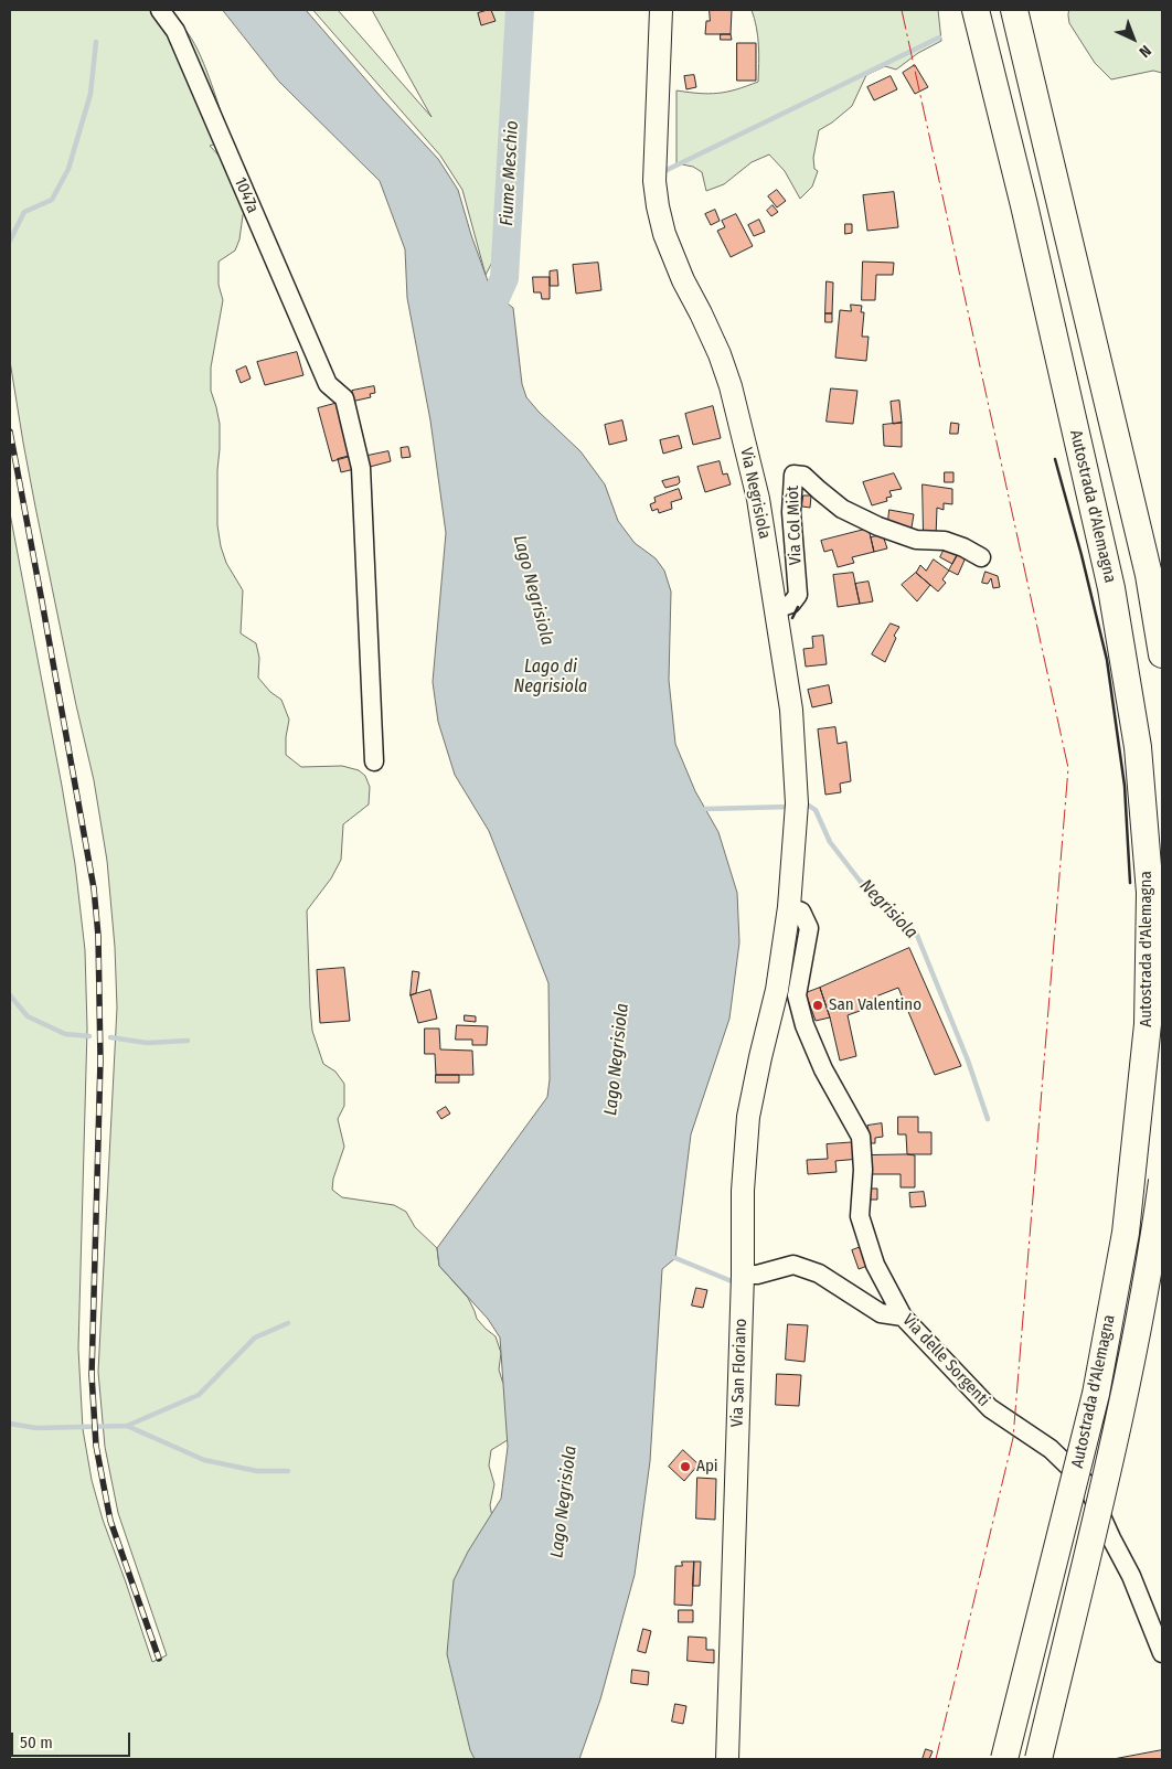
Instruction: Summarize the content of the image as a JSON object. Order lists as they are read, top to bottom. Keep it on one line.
{"streets":{"highway":["Autostrada d'Alemagna"],"main road":["Via Negrisiola","Via San Floriano"],"street":["1047a","Via Col Miòt","Via delle Sorgenti"]},"crossings":[["Via Negrisiola","Via Col Miòt"],["Via Negrisiola","Via delle Sorgenti"],["Via Negrisiola","Via San Floriano"]],"water":["Fiume Meschio","Lago Negrisiola","Lago di Negrisiola","Negrisiola"],"places":["San Valentino","Api"],"scale_bar":"50 m","north":"bottom right"}
